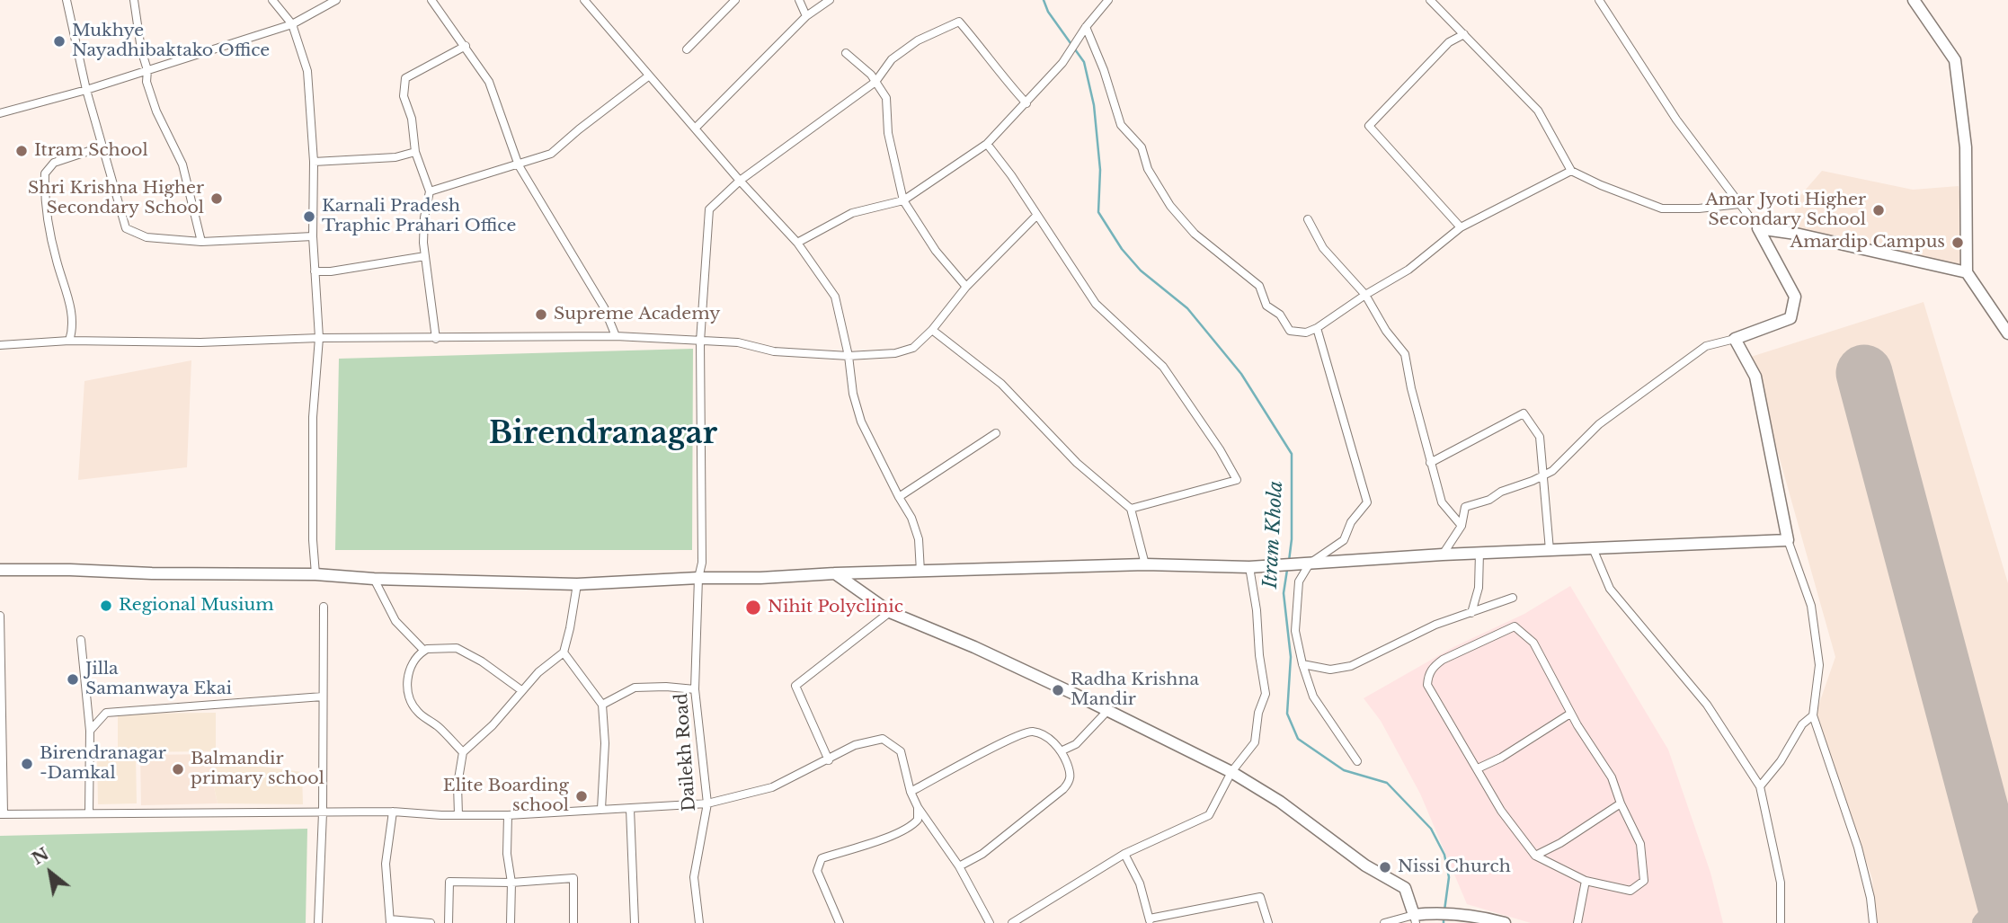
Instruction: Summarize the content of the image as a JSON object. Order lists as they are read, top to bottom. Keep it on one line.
{"streets":{"street":["Dailekh Road"]},"districts":["Birendranagar"],"water":["Itram Khola"],"places":["Mukhye Nayadhibaktako Office","Itram School","Shri Krishna Higher Secondary School","Amar Jyoti Higher Secondary School","Karnali Pradesh Traphic Prahari Office","Amardip Campus","Supreme Academy","Regional Musium","Nihit Polyclinic","Jilla Samanwaya Ekai","Radha Krishna Mandir","Birendranagar -Damkal","Balmandir primary school","Elite Boarding school","Nissi Church"],"north":"top left"}
